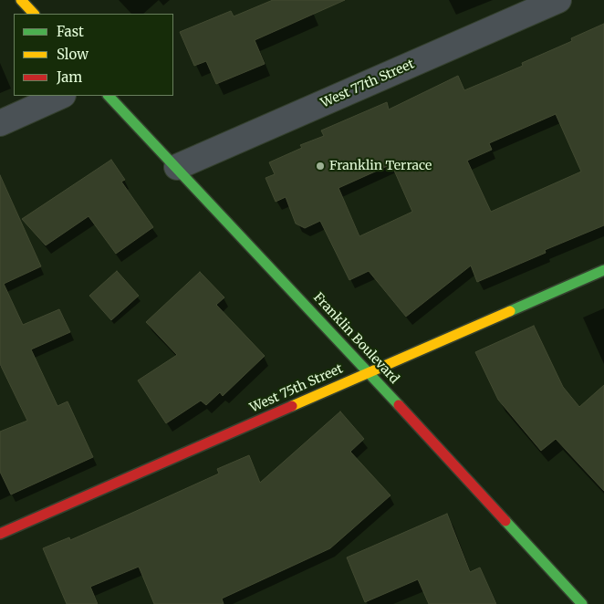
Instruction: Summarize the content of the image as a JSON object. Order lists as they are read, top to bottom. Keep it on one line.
{"streets":{"street":["West 77th Street","Franklin Boulevard","West 75th Street"]},"crossings":[["West 77th Street","Franklin Boulevard"],["Franklin Boulevard","West 75th Street"]],"places":["Franklin Terrace"],"legend":["Fast","Slow","Jam"]}
